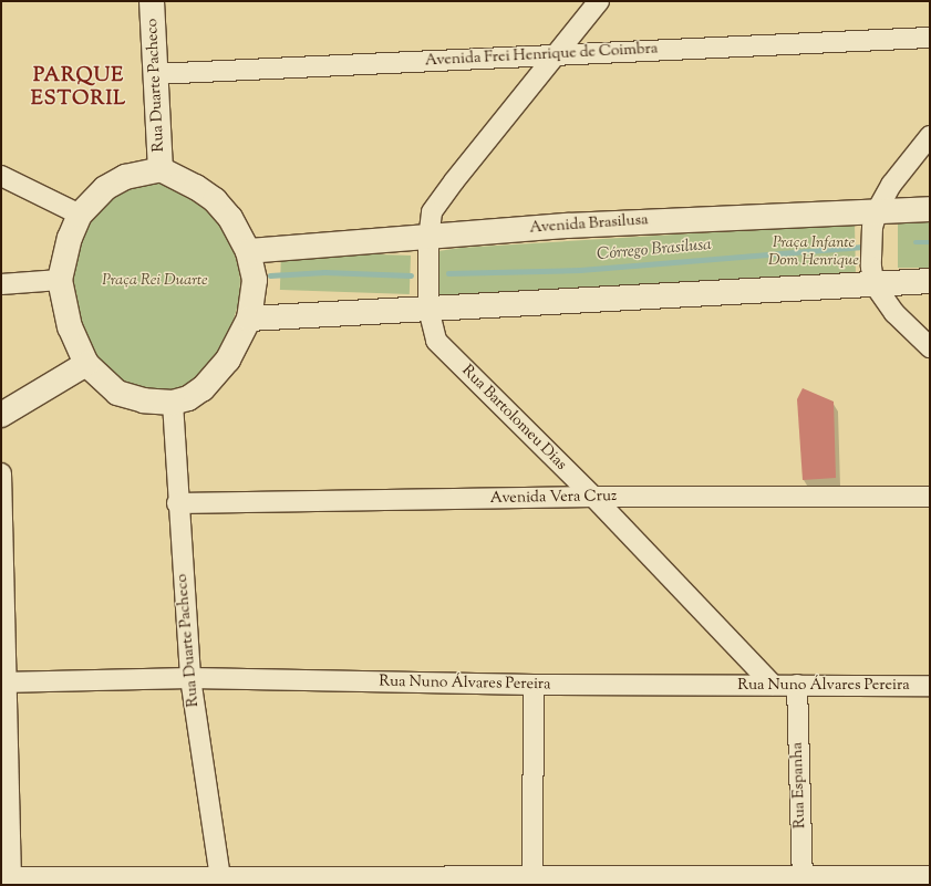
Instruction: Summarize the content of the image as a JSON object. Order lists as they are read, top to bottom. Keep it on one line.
{"streets":{"street":["Avenida Frei Henrique de Coimbra","Rua Duarte Pacheco","Avenida Brasilusa","Rua Bartolomeu Dias","Avenida Vera Cruz","Rua Nuno Álvares Pereira","Rua Espanha"]},"crossings":[["Avenida Frei Henrique de Coimbra","Rua Duarte Pacheco"],["Avenida Frei Henrique de Coimbra","Rua Bartolomeu Dias"],["Rua Duarte Pacheco","Avenida Vera Cruz"],["Rua Duarte Pacheco","Rua Nuno Álvares Pereira"],["Avenida Brasilusa","Rua Bartolomeu Dias"],["Rua Bartolomeu Dias","Avenida Vera Cruz"],["Rua Bartolomeu Dias","Rua Nuno Álvares Pereira"],["Rua Nuno Álvares Pereira","Rua Espanha"]],"districts":["PARQUE ESTORIL"],"water":["Córrego Brasilusa"],"parks":["Praça Infante Dom Henrique","Praça Rei Duarte"]}
